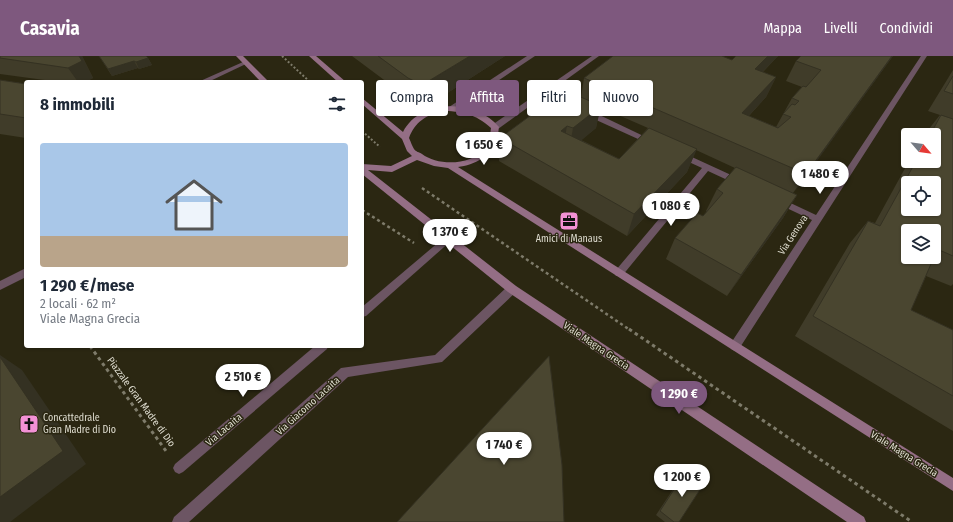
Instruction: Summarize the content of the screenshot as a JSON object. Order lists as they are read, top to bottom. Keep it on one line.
{"streets":{"main road":["Viale Magna Grecia"],"street":["Via Genova","Via Giacomo Lacaita","Via Lacaita"],"path":["Piazzale Gran Madre di Dio"]},"crossings":[["Via Genova","Viale Magna Grecia"],["Viale Magna Grecia","Via Giacomo Lacaita"],["Piazzale Gran Madre di Dio","Via Lacaita"]],"places":{"office":["Amici di Manaus"],"church":["Concattedrale Gran Madre di Dio"]},"north":"bottom right","page":{"header":"Casavia","nav":["Mappa","Livelli","Condividi"],"chip":["Compra","Affitta","Filtri","Nuovo"],"heading":"8 immobili","list":[{"name":"1 290 €/mese","note":"2 locali · 62 m² · Viale Magna Grecia"}],"price":["1 650 €","1 480 €","1 080 €","1 370 €","2 510 €","1 290 €","1 740 €","1 200 €"]}}
